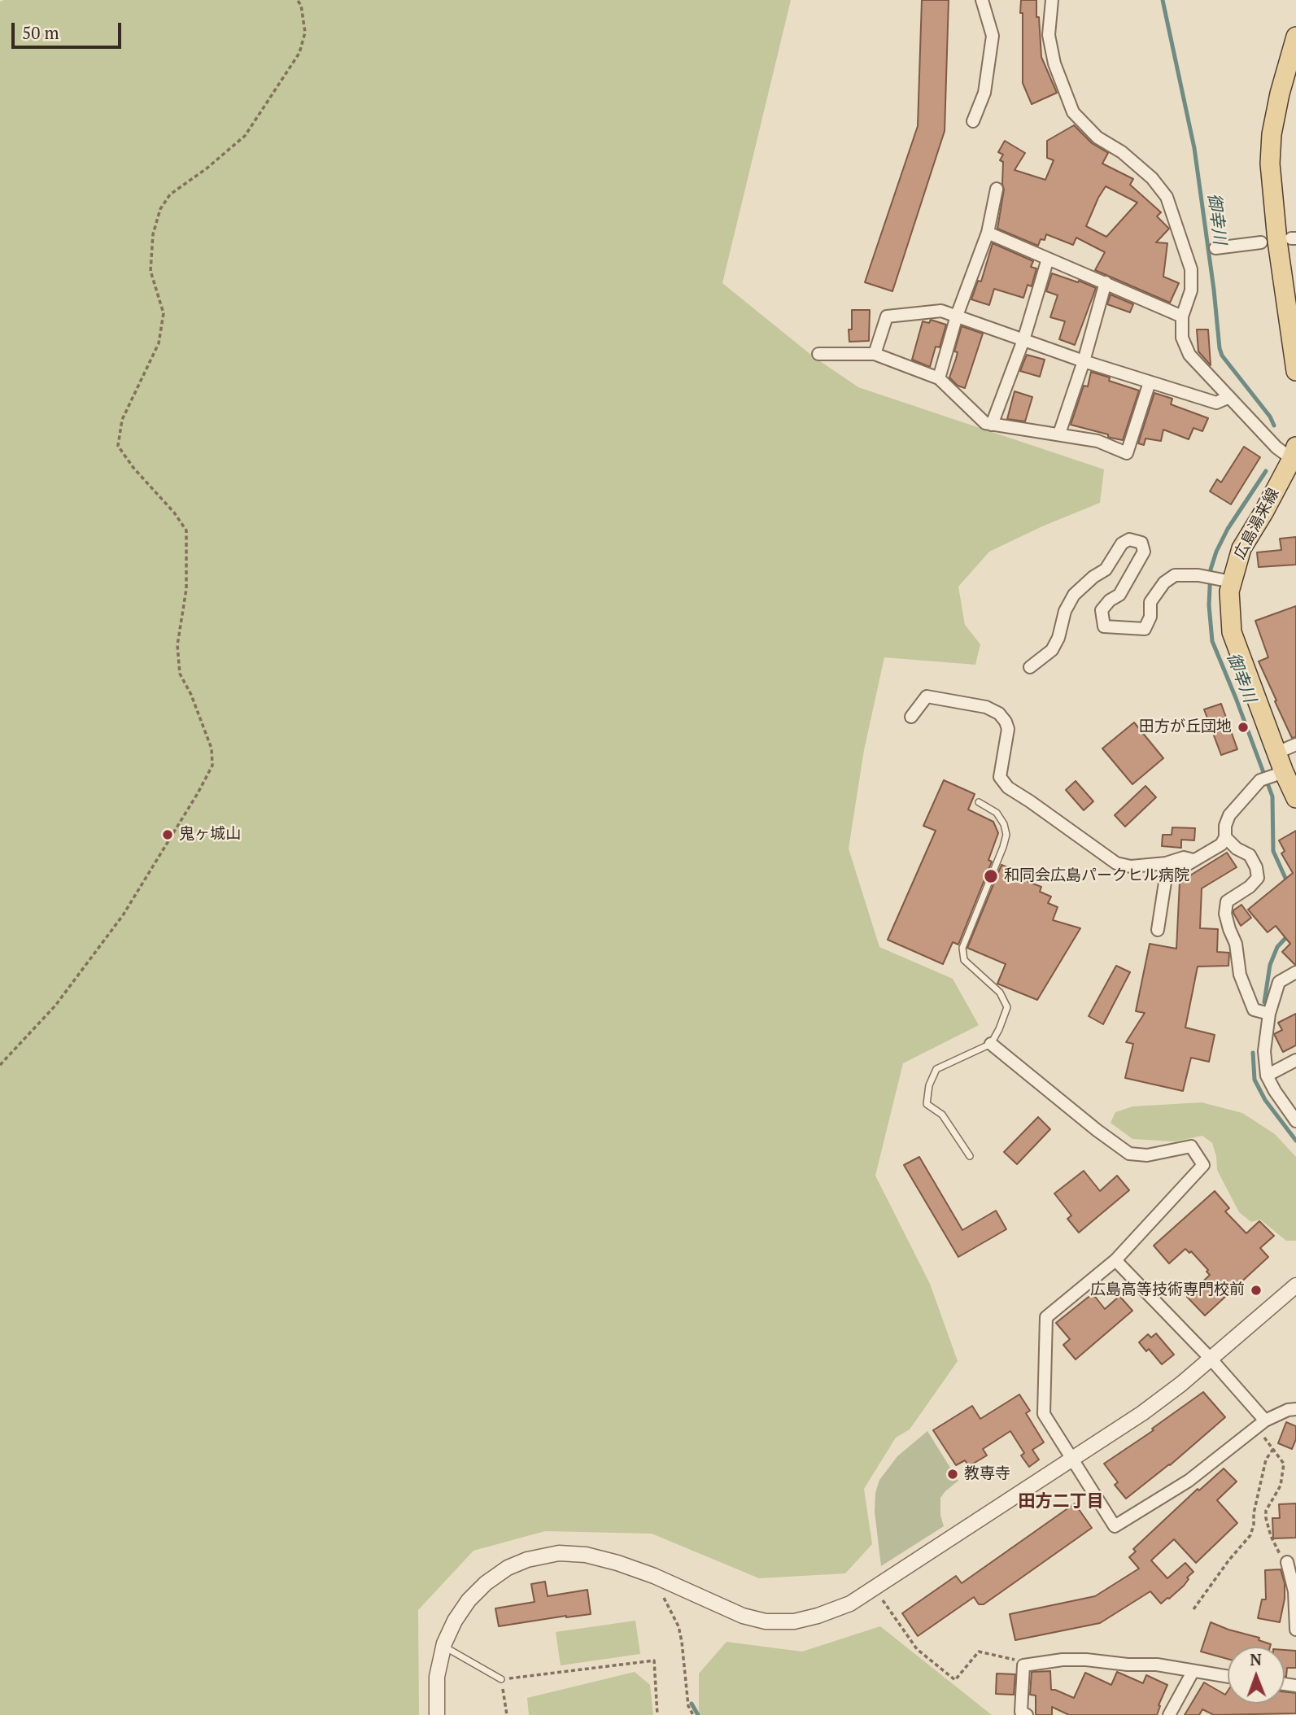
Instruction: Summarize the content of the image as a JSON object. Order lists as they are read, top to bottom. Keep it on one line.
{"streets":{"main road":["広島湯来線"]},"districts":["田方二丁目"],"water":["御幸川"],"places":["田方が丘団地","鬼ヶ城山","和同会広島パークヒル病院","広島高等技術専門校前","教専寺"],"scale_bar":"50 m","north":"top"}
